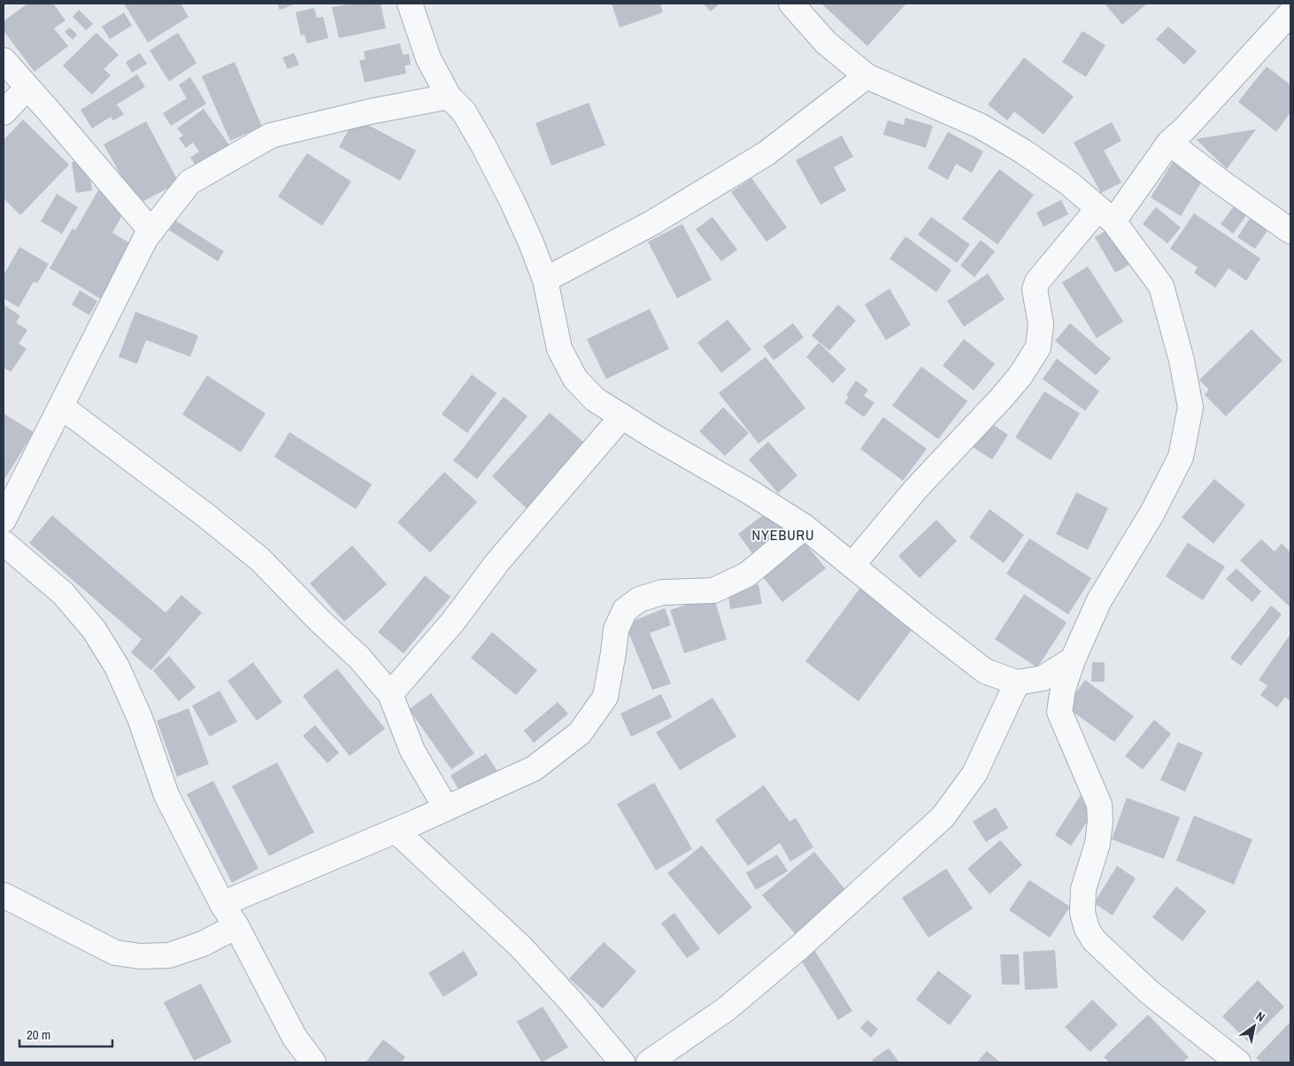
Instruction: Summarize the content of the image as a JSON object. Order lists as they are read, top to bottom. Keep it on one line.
{"districts":["NYEBURU"],"scale_bar":"20 m","north":"top right"}
